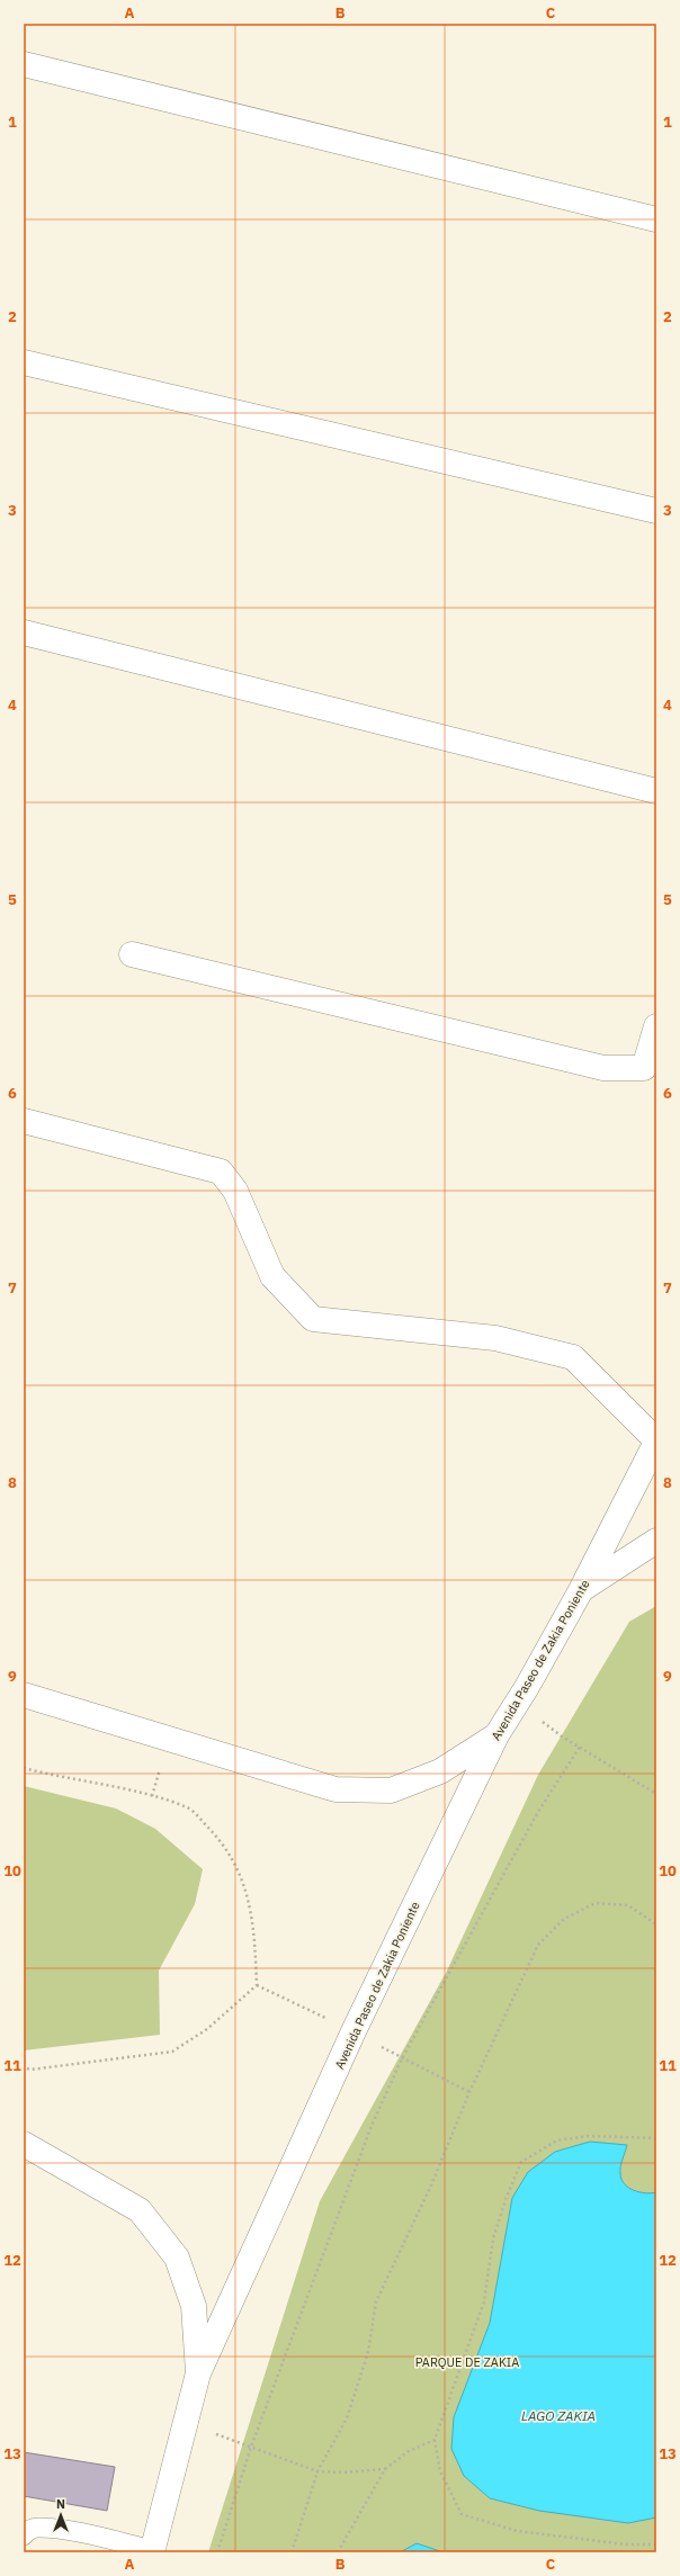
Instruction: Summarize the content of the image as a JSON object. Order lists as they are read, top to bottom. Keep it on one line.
{"streets":{"street":["Avenida Paseo de Zakia Poniente"]},"water":["LAGO ZAKIA"],"parks":["PARQUE DE ZAKIA"],"north":"top","grid":{"columns":["A","B","C"],"rows":["1","2","3","4","5","6","7","8","9","10","11","12","13"]}}
